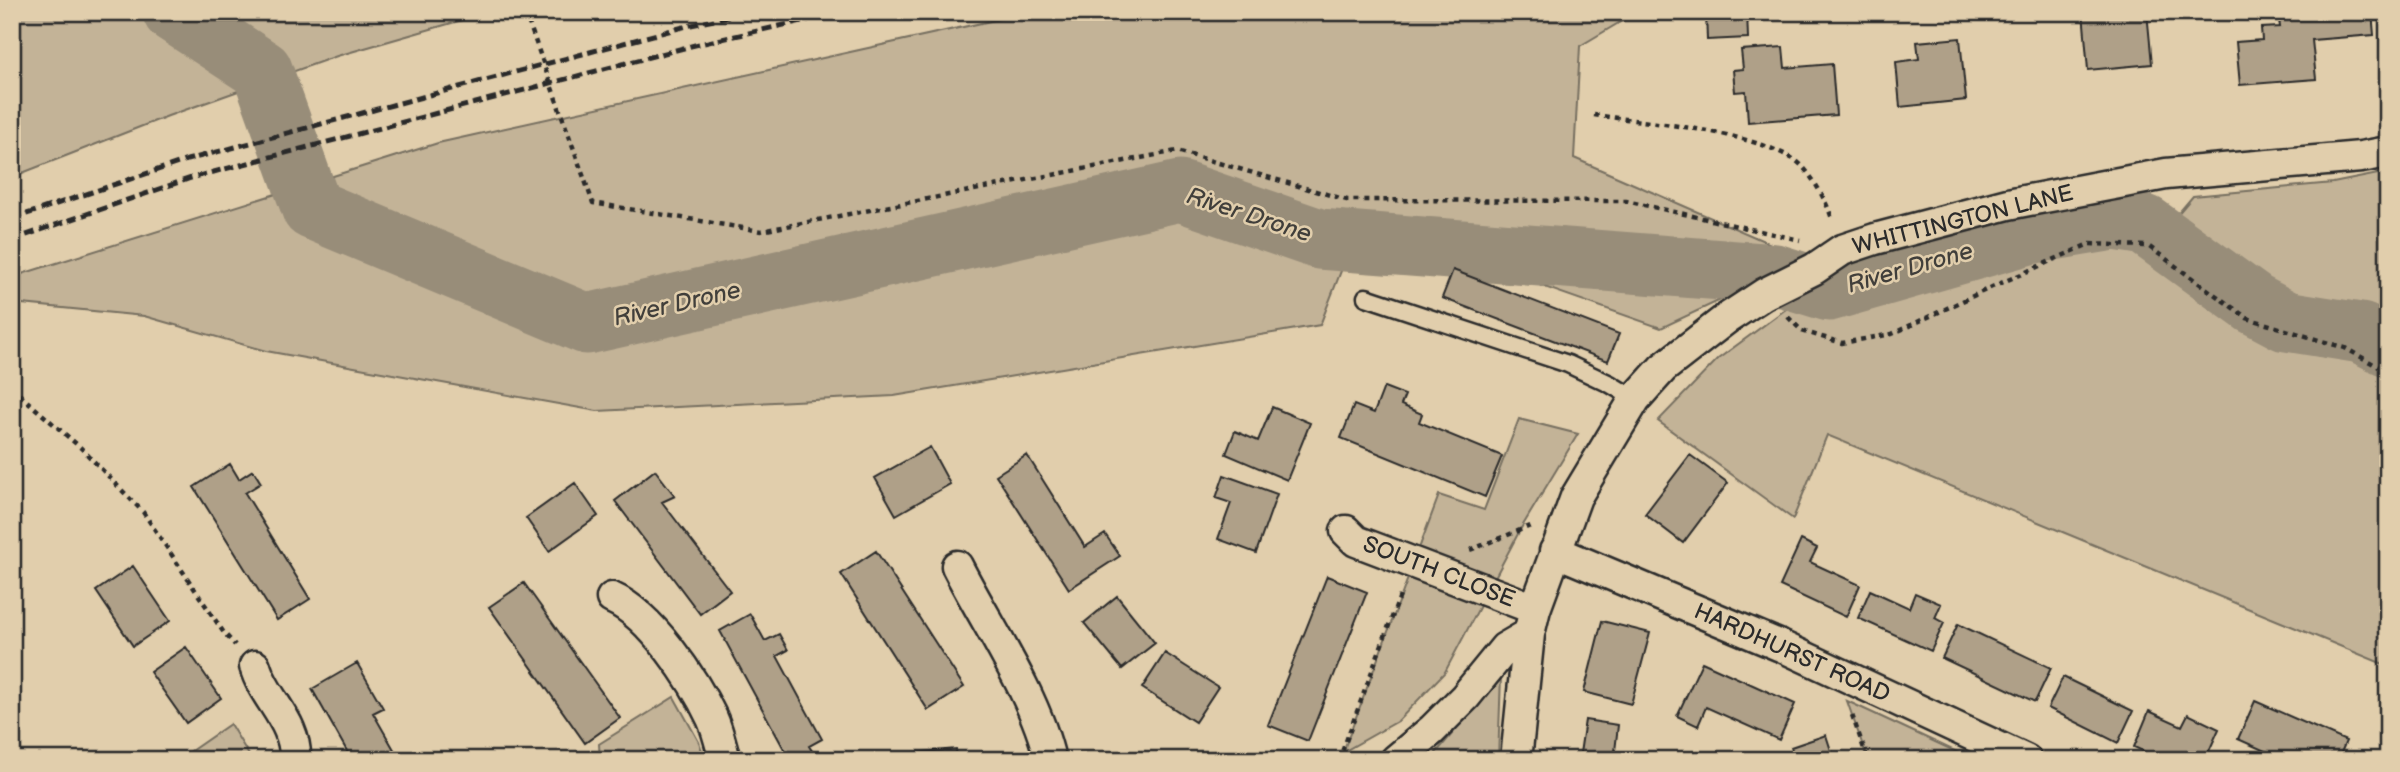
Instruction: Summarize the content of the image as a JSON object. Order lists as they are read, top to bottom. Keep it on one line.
{"streets":{"street":["WHITTINGTON LANE","SOUTH CLOSE","HARDHURST ROAD"]},"crossings":[["WHITTINGTON LANE","SOUTH CLOSE"],["WHITTINGTON LANE","HARDHURST ROAD"]],"water":["River Drone"]}
